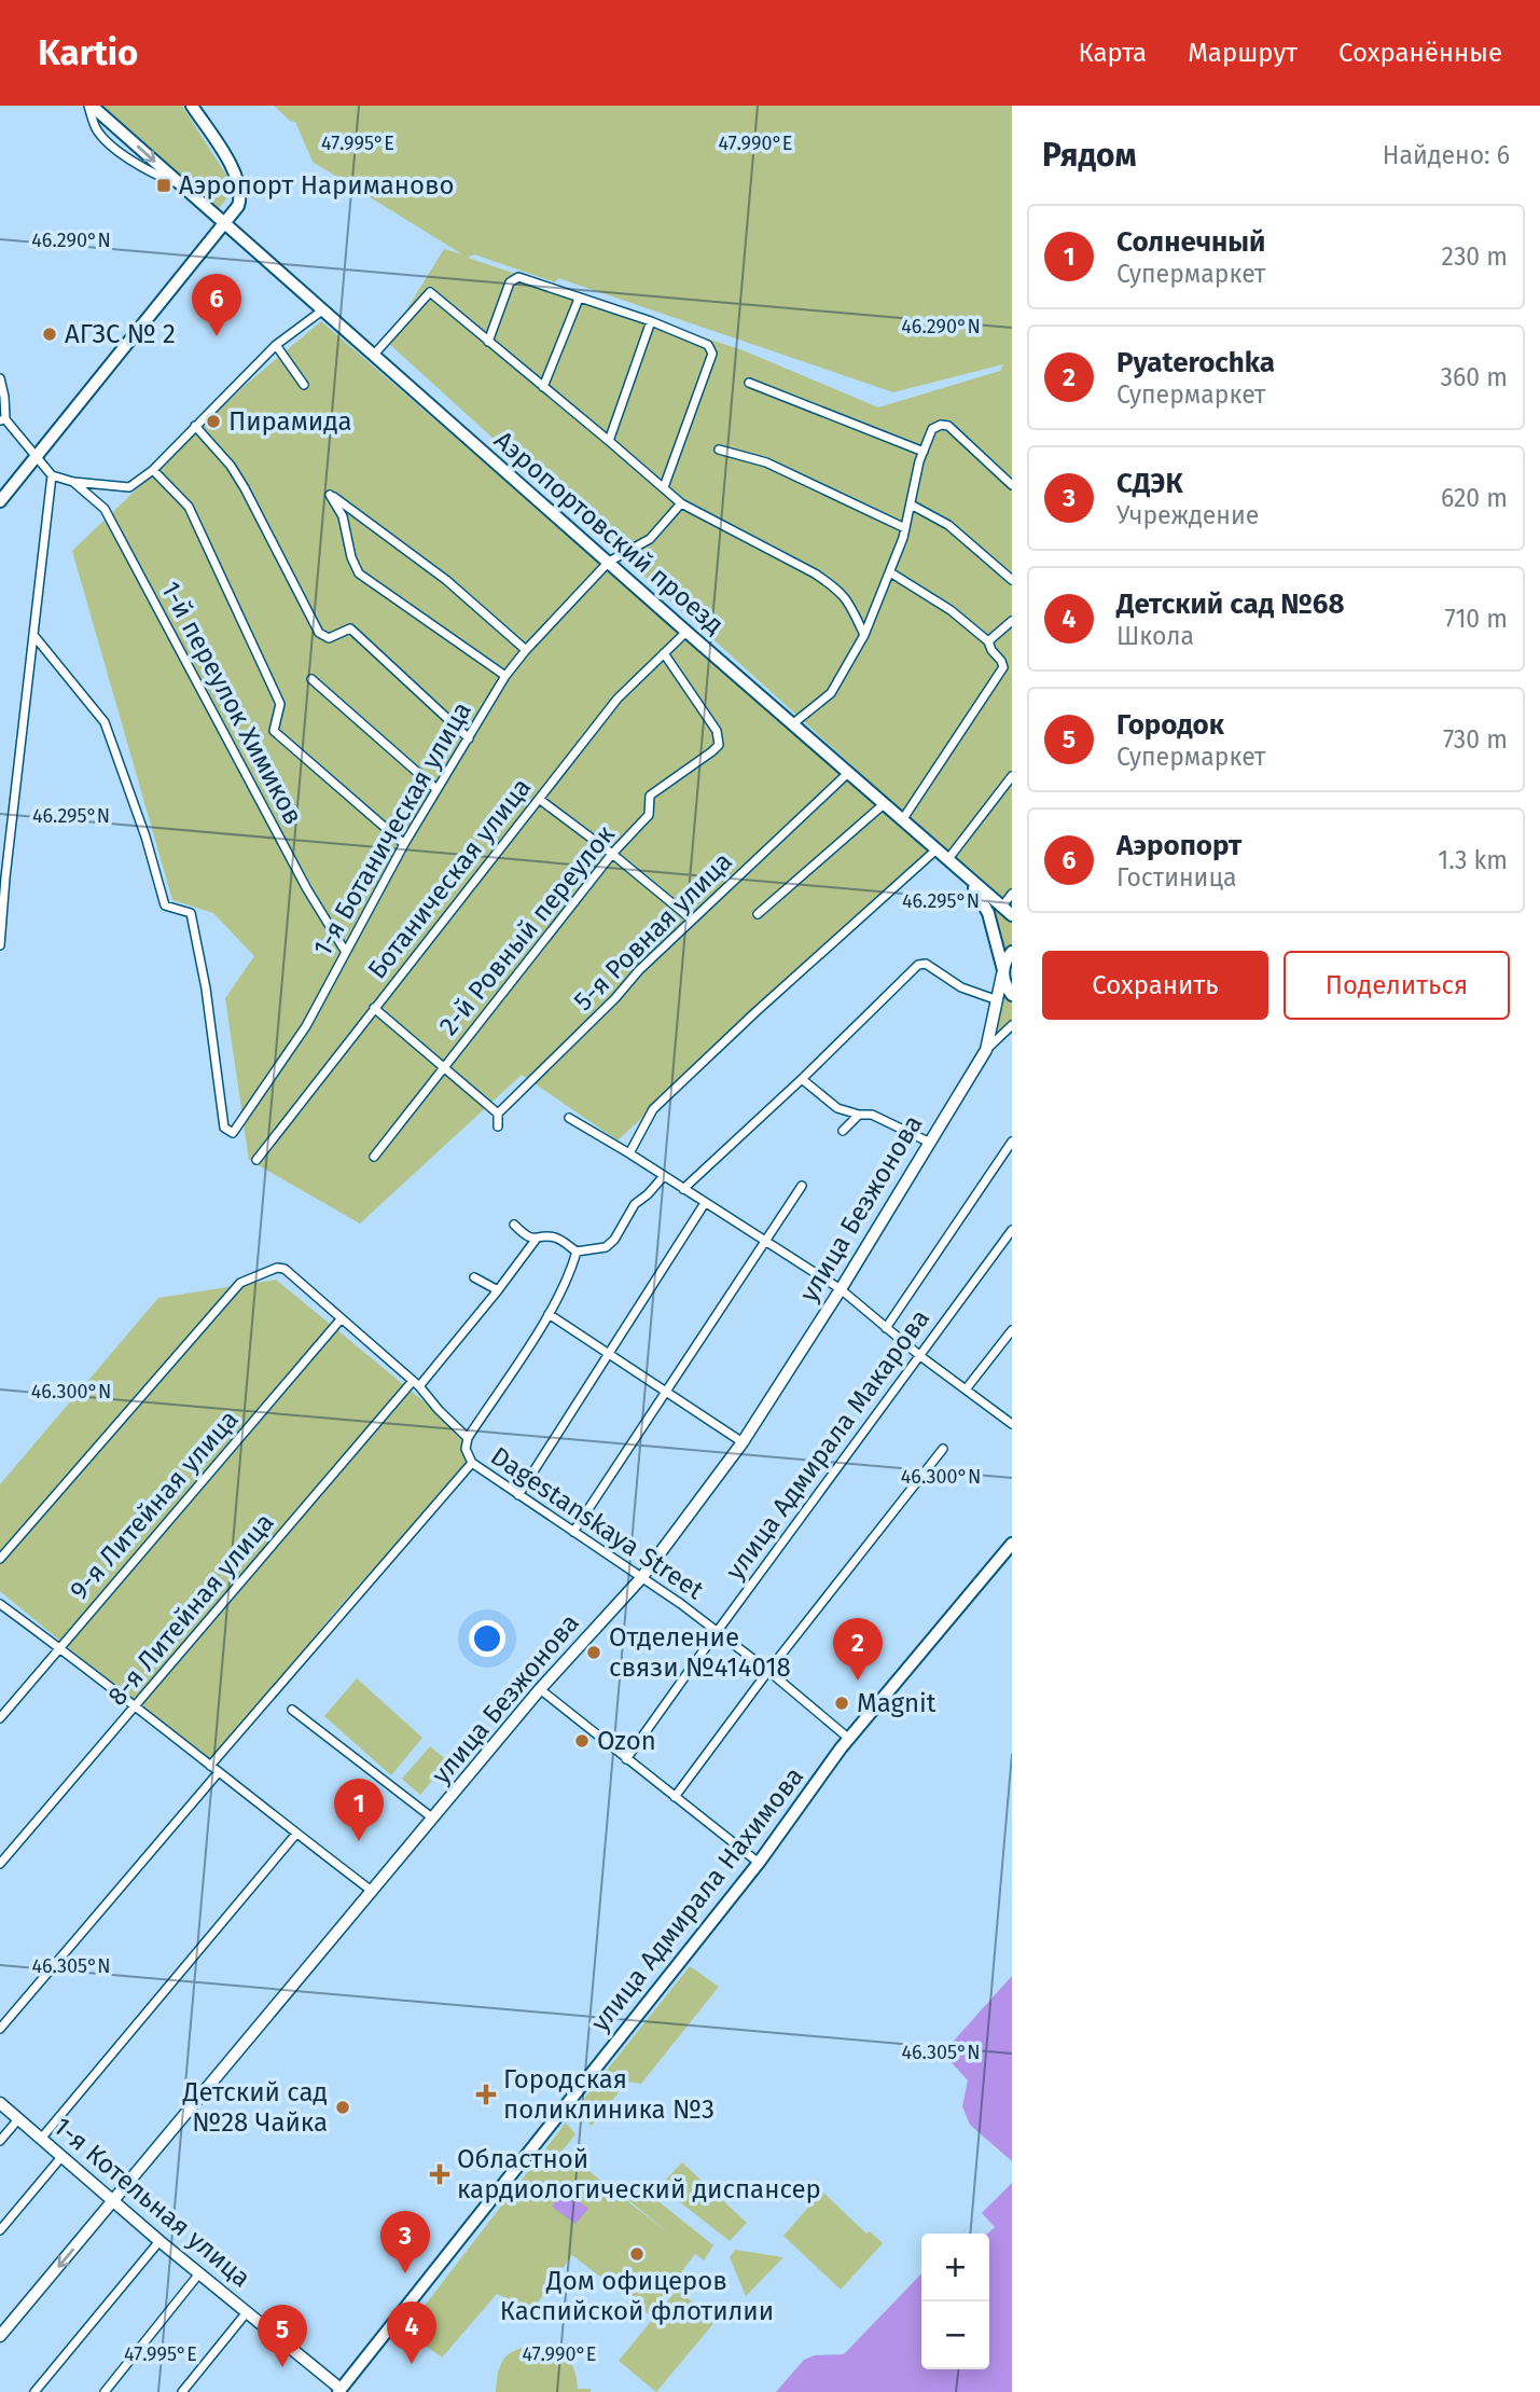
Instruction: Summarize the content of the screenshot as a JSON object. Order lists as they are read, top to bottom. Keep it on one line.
{"streets":{"main road":["Аэропортовский проезд","улица Адмирала Нахимова"],"street":["1-й переулок Химиков","1-я Ботаническая улица","Ботаническая улица","2-й Ровный переулок","5-я Ровная улица","улица Безжонова","улица Адмирала Макарова","9-я Литейная улица","Dagestanskaya Street","8-я Литейная улица","1-я Котельная улица"]},"crossings":[["Аэропортовский проезд","1-я Ботаническая улица"],["Аэропортовский проезд","Ботаническая улица"],["Аэропортовский проезд","5-я Ровная улица"],["1-й переулок Химиков","1-я Ботаническая улица"],["Ботаническая улица","2-й Ровный переулок"],["улица Безжонова","Dagestanskaya Street"],["улица Безжонова","1-я Котельная улица"],["улица Адмирала Макарова","Dagestanskaya Street"],["9-я Литейная улица","Dagestanskaya Street"],["Dagestanskaya Street","8-я Литейная улица"],["Dagestanskaya Street","улица Адмирала Нахимова"],["улица Адмирала Нахимова","1-я Котельная улица"]],"places":{"transit":["Аэропорт Нариманово"],"other":["АГЗС № 2","Пирамида","Отделение связи №414018","Magnit","Ozon","Детский сад №28 Чайка","Дом офицеров Каспийской флотилии"],"health":["Городская поликлиника №3","Областной кардиологический диспансер"]},"page":{"header":"Kartio","nav":["Карта","Маршрут","Сохранённые"],"heading":["Рядом","Найдено: 6"],"list":[{"mark":"1","name":"Солнечный","note":"Супермаркет","value":"230 m"},{"mark":"2","name":"Pyaterochka","note":"Супермаркет","value":"360 m"},{"mark":"3","name":"СДЭК","note":"Учреждение","value":"620 m"},{"mark":"4","name":"Детский сад №68","note":"Школа","value":"710 m"},{"mark":"5","name":"Городок","note":"Супермаркет","value":"730 m"},{"mark":"6","name":"Аэропорт","note":"Гостиница","value":"1.3 km"}],"pins":["6","2","1","3","4","5"],"buttons":["Сохранить","Поделиться"],"map_buttons":["+","−"]},"coordinates":["47.995°E","47.990°E","46.290°N","46.295°N","46.300°N","46.305°N"]}
